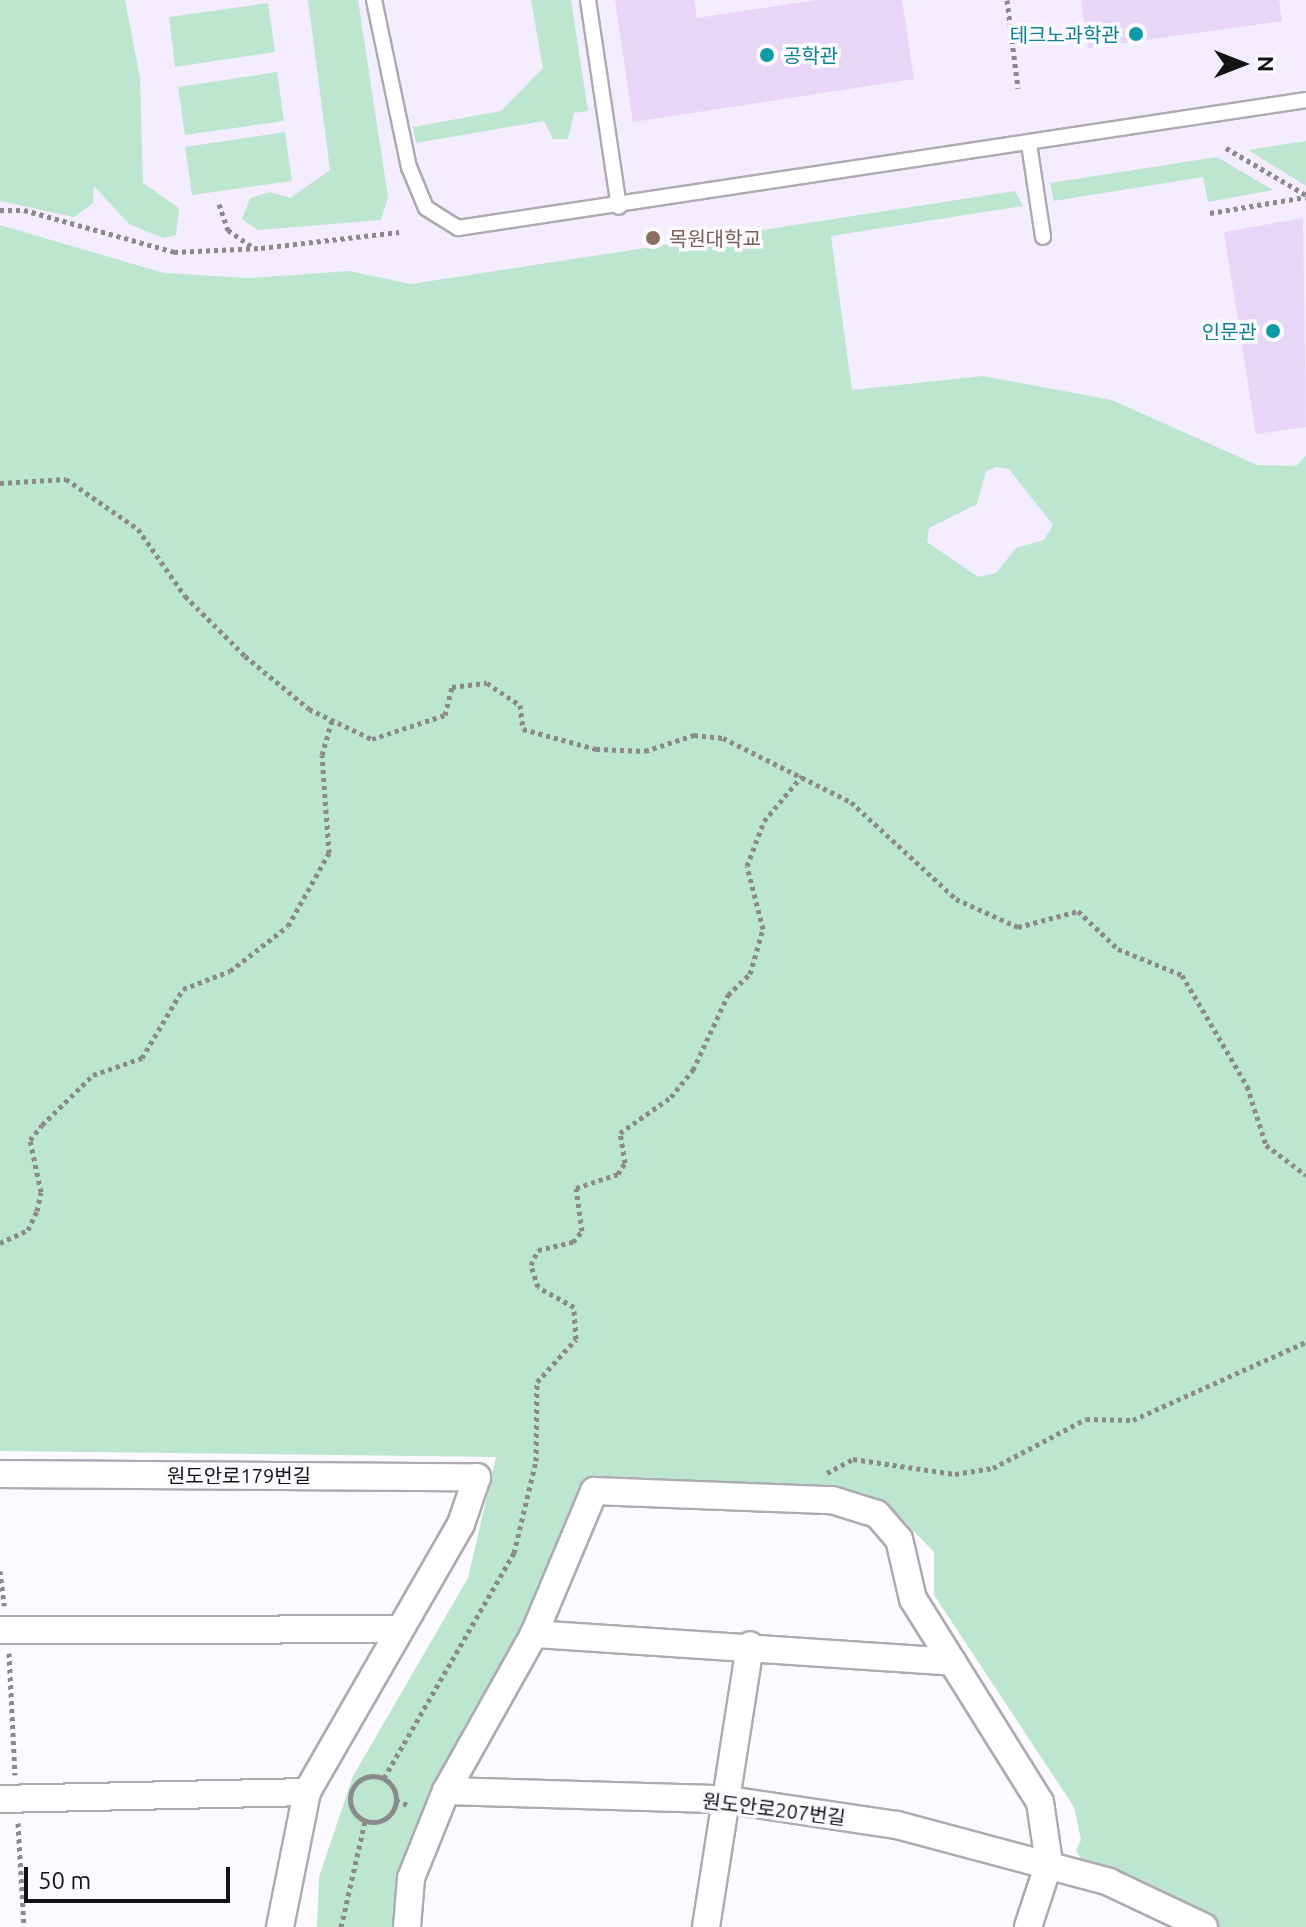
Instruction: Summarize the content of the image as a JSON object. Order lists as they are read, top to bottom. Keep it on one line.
{"streets":{"street":["원도안로179번길","원도안로207번길"]},"places":["테크노과학관","공학관","목원대학교","인문관"],"scale_bar":"50 m","north":"right"}
